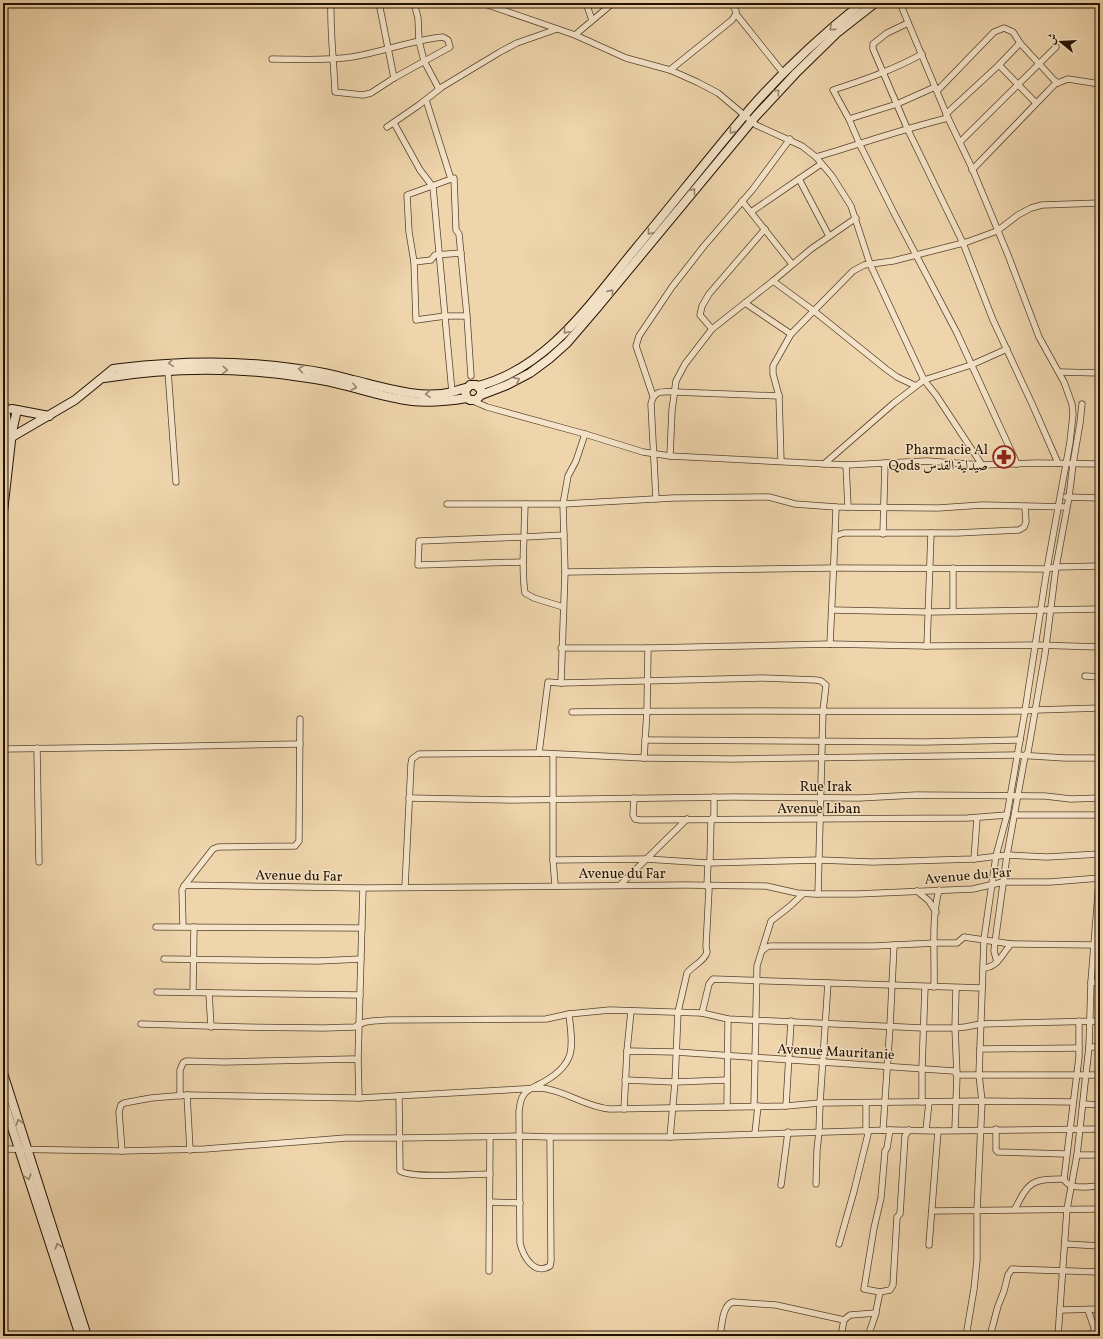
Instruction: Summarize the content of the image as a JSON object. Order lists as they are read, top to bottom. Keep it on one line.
{"streets":{"street":["Rue Irak","Avenue Liban","Avenue du Far","Avenue Mauritanie"]},"crossings":[["Rue Irak","Avenue Liban"]],"places":{"pharmacy":["Pharmacie Al Qods صيدلية القدس"]},"north":"left"}
